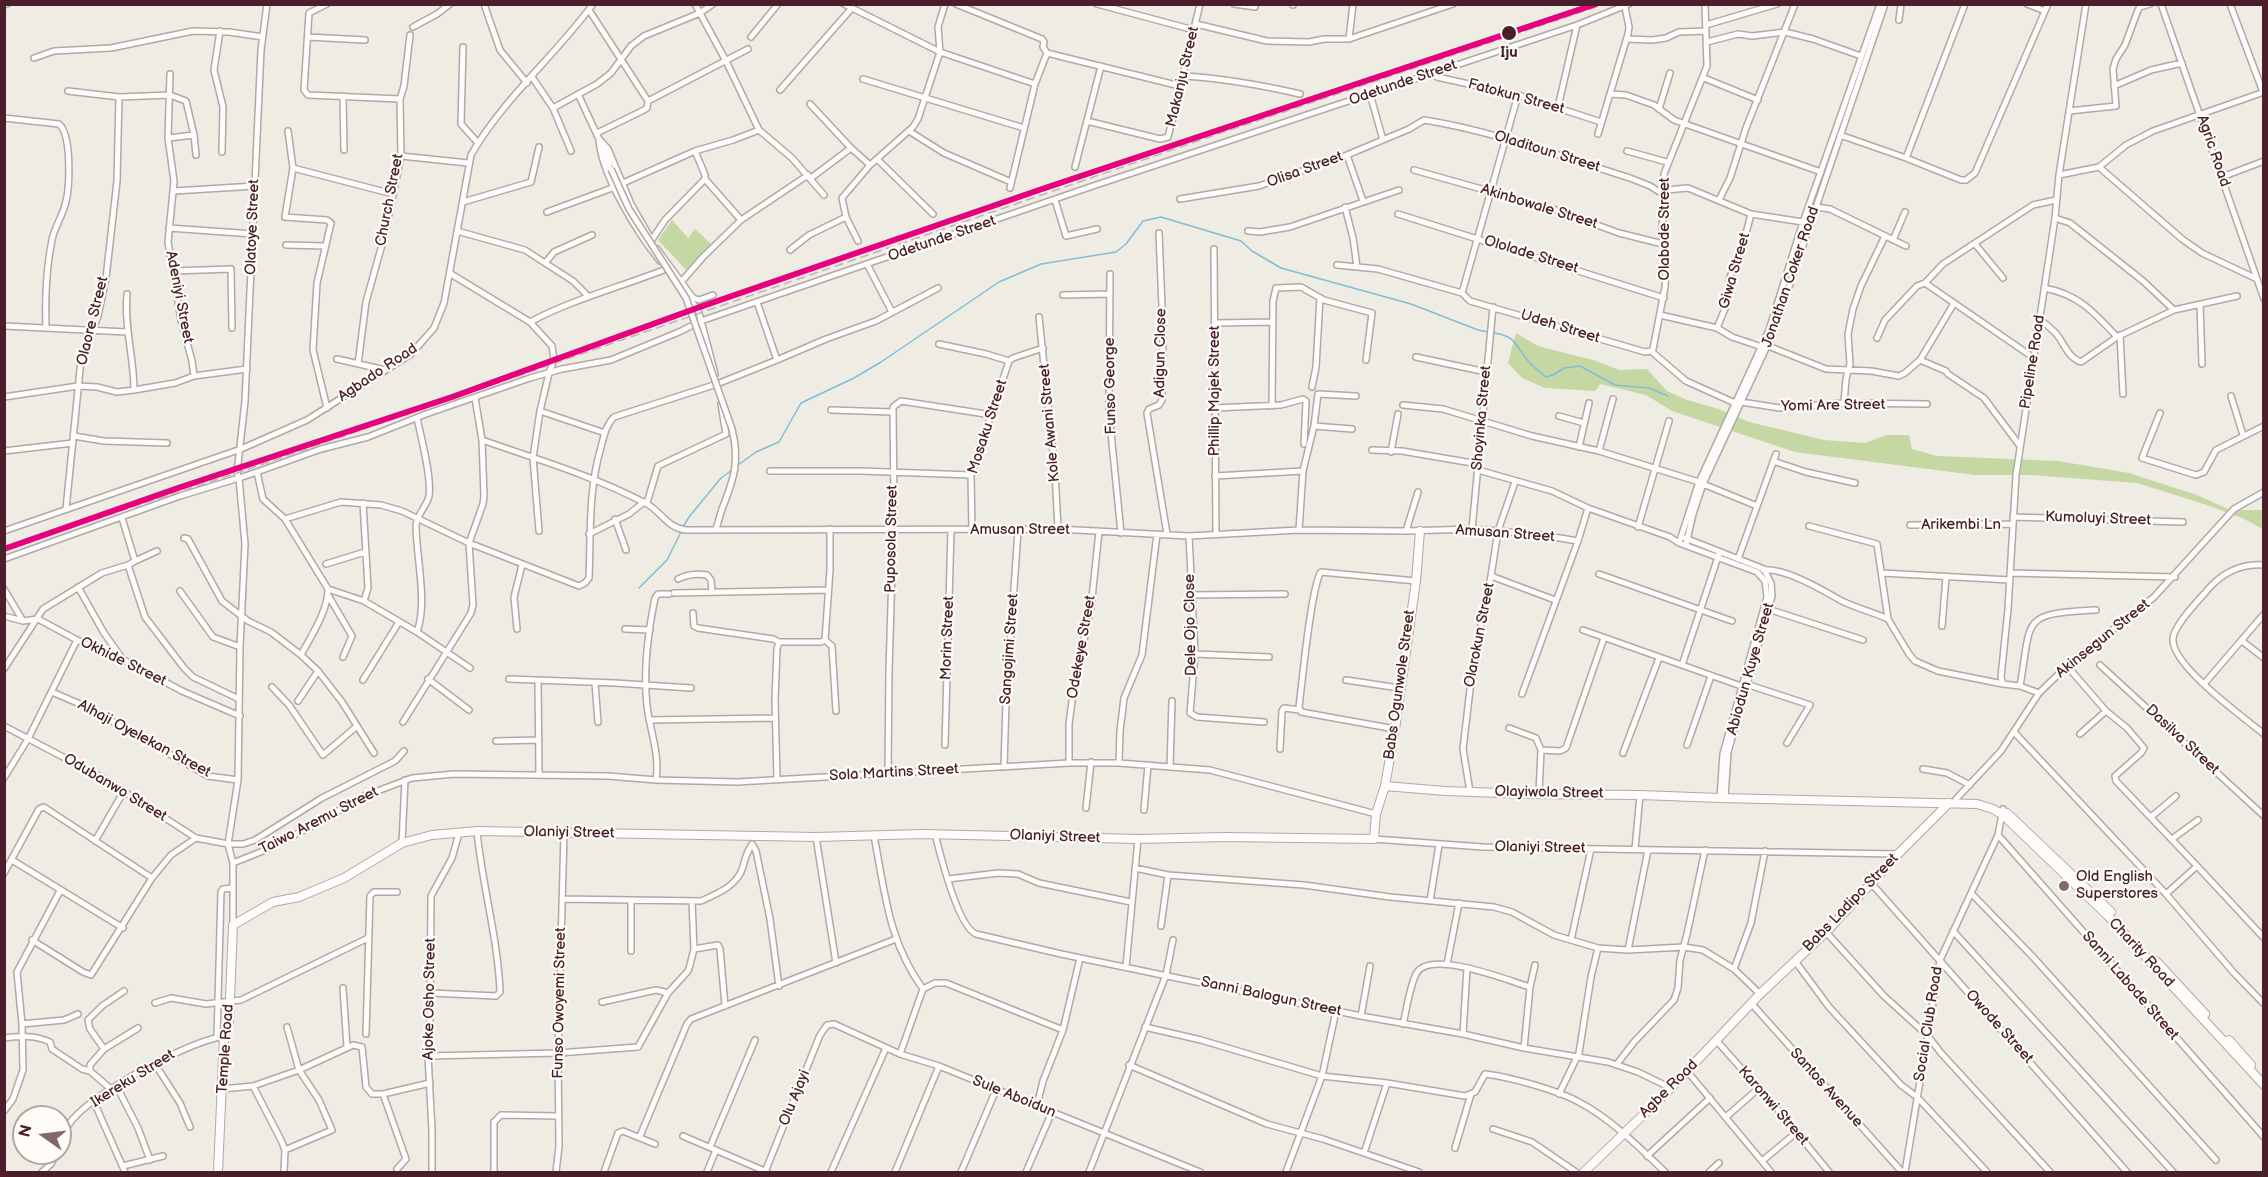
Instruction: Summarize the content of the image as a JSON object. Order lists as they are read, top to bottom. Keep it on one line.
{"streets":{"street":["Makanju Street","Odetunde Street","Fatokun Street","Agric Road","Oladitoun Street","Olisa Street","Church Street","Akinbowale Street","Olatoye Street","Olabode Street","Ololade Street","Giwa Street","Jonathan Coker Road","Adeniyi Street","Olaore Street","Udeh Street","Adigun Close","Pipeline Road","Agbado Road","Funso George","Phillip Majek Street","Yomi Are Street","Shoyinka Street","Kole Awani Street","Mosaku Street","Kumoluyi Street","Arikembi Ln","Amusan Street","Puposola Street","Dele Ojo Close","Olarokun Street","Morin Street","Akinsegun Street","Odekeye Street","Sangojimi Street","Okhide Street","Abiodun Kuye Street","Babs Ogunwole Street","Alhaji Oyelekan Street","Dasilva Street","Sola Martins Street","Odubanwo Street","Olayiwola Street","Taiwo Aremu Street","Olaniyi Street","Babs Ladipo Street","Charity Road","Sanni Labode Street","Sanni Balogun Street","Ajoke Osho Street","Funso Owoyemi Street","Social Club Road","Owode Street","Temple Road","Ikereku Street","Santos Avenue","Agbe Road","Sule Aboidun","Olu Ajayi","Karonwi Street"]},"crossings":[["Odetunde Street","Fatokun Street"],["Oladitoun Street","Olisa Street"],["Oladitoun Street","Olabode Street"],["Akinbowale Street","Olabode Street"],["Olatoye Street","Agbado Road"],["Olabode Street","Ololade Street"],["Olabode Street","Udeh Street"],["Olabode Street","Yomi Are Street"],["Jonathan Coker Road","Yomi Are Street"],["Olaore Street","Agbado Road"],["Udeh Street","Yomi Are Street"],["Udeh Street","Shoyinka Street"],["Adigun Close","Amusan Street"],["Pipeline Road","Kumoluyi Street"],["Pipeline Road","Arikembi Ln"],["Funso George","Amusan Street"],["Phillip Majek Street","Amusan Street"],["Shoyinka Street","Amusan Street"],["Kole Awani Street","Amusan Street"],["Mosaku Street","Amusan Street"],["Amusan Street","Puposola Street"],["Amusan Street","Dele Ojo Close"],["Amusan Street","Olarokun Street"],["Amusan Street","Morin Street"],["Amusan Street","Odekeye Street"],["Amusan Street","Sangojimi Street"],["Amusan Street","Babs Ogunwole Street"],["Puposola Street","Sola Martins Street"],["Olarokun Street","Olayiwola Street"],["Akinsegun Street","Olayiwola Street"],["Akinsegun Street","Babs Ladipo Street"],["Akinsegun Street","Charity Road"],["Odekeye Street","Sola Martins Street"],["Sangojimi Street","Sola Martins Street"],["Abiodun Kuye Street","Olayiwola Street"],["Babs Ogunwole Street","Sola Martins Street"],["Babs Ogunwole Street","Olayiwola Street"],["Babs Ogunwole Street","Olaniyi Street"],["Sola Martins Street","Taiwo Aremu Street"],["Olayiwola Street","Babs Ladipo Street"],["Olayiwola Street","Charity Road"],["Olaniyi Street","Babs Ladipo Street"],["Olaniyi Street","Sanni Balogun Street"],["Olaniyi Street","Ajoke Osho Street"],["Olaniyi Street","Funso Owoyemi Street"],["Olaniyi Street","Temple Road"],["Babs Ladipo Street","Charity Road"],["Babs Ladipo Street","Owode Street"],["Babs Ladipo Street","Santos Avenue"],["Babs Ladipo Street","Agbe Road"],["Charity Road","Social Club Road"],["Sanni Labode Street","Social Club Road"],["Sanni Balogun Street","Agbe Road"],["Social Club Road","Owode Street"],["Social Club Road","Santos Avenue"],["Temple Road","Ikereku Street"],["Santos Avenue","Agbe Road"],["Agbe Road","Karonwi Street"],["Sule Aboidun","Olu Ajayi"]],"places":["Iju","Old English Superstores"],"north":"left"}
